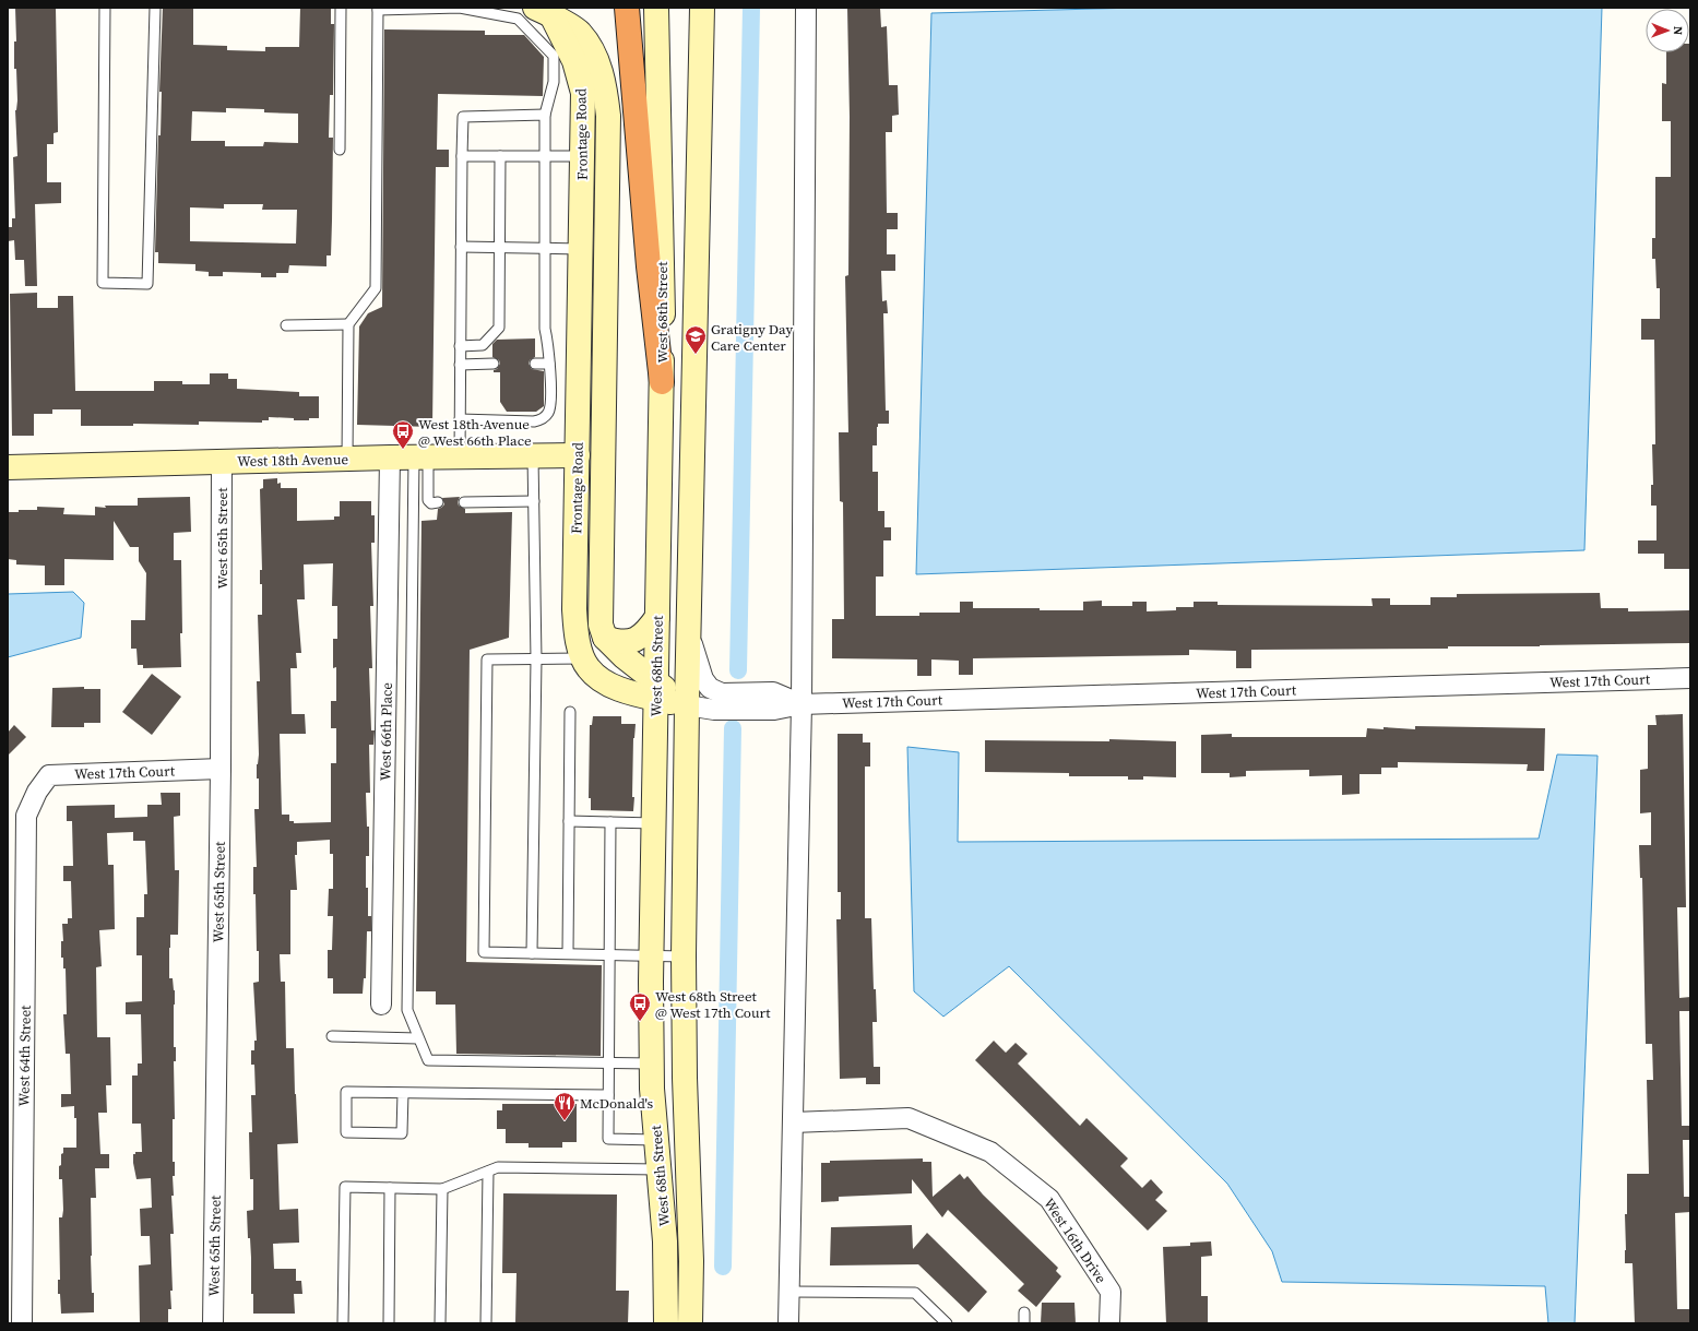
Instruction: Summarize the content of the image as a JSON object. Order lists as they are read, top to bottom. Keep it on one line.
{"streets":{"main road":["Frontage Road","West 68th Street","West 18th Avenue"],"street":["West 65th Street","West 17th Court","West 66th Place","West 64th Street","West 16th Drive"]},"crossings":[["Frontage Road","West 18th Avenue"],["West 68th Street","West 17th Court"],["West 18th Avenue","West 65th Street"],["West 18th Avenue","West 66th Place"],["West 65th Street","West 17th Court"],["West 17th Court","West 64th Street"]],"places":{"school or university":["Gratigny Day Care Center"],"bus stop":["West 18th Avenue @ West 66th Place","West 68th Street @ West 17th Court"],"restaurant":["McDonald's"]},"north":"right"}
